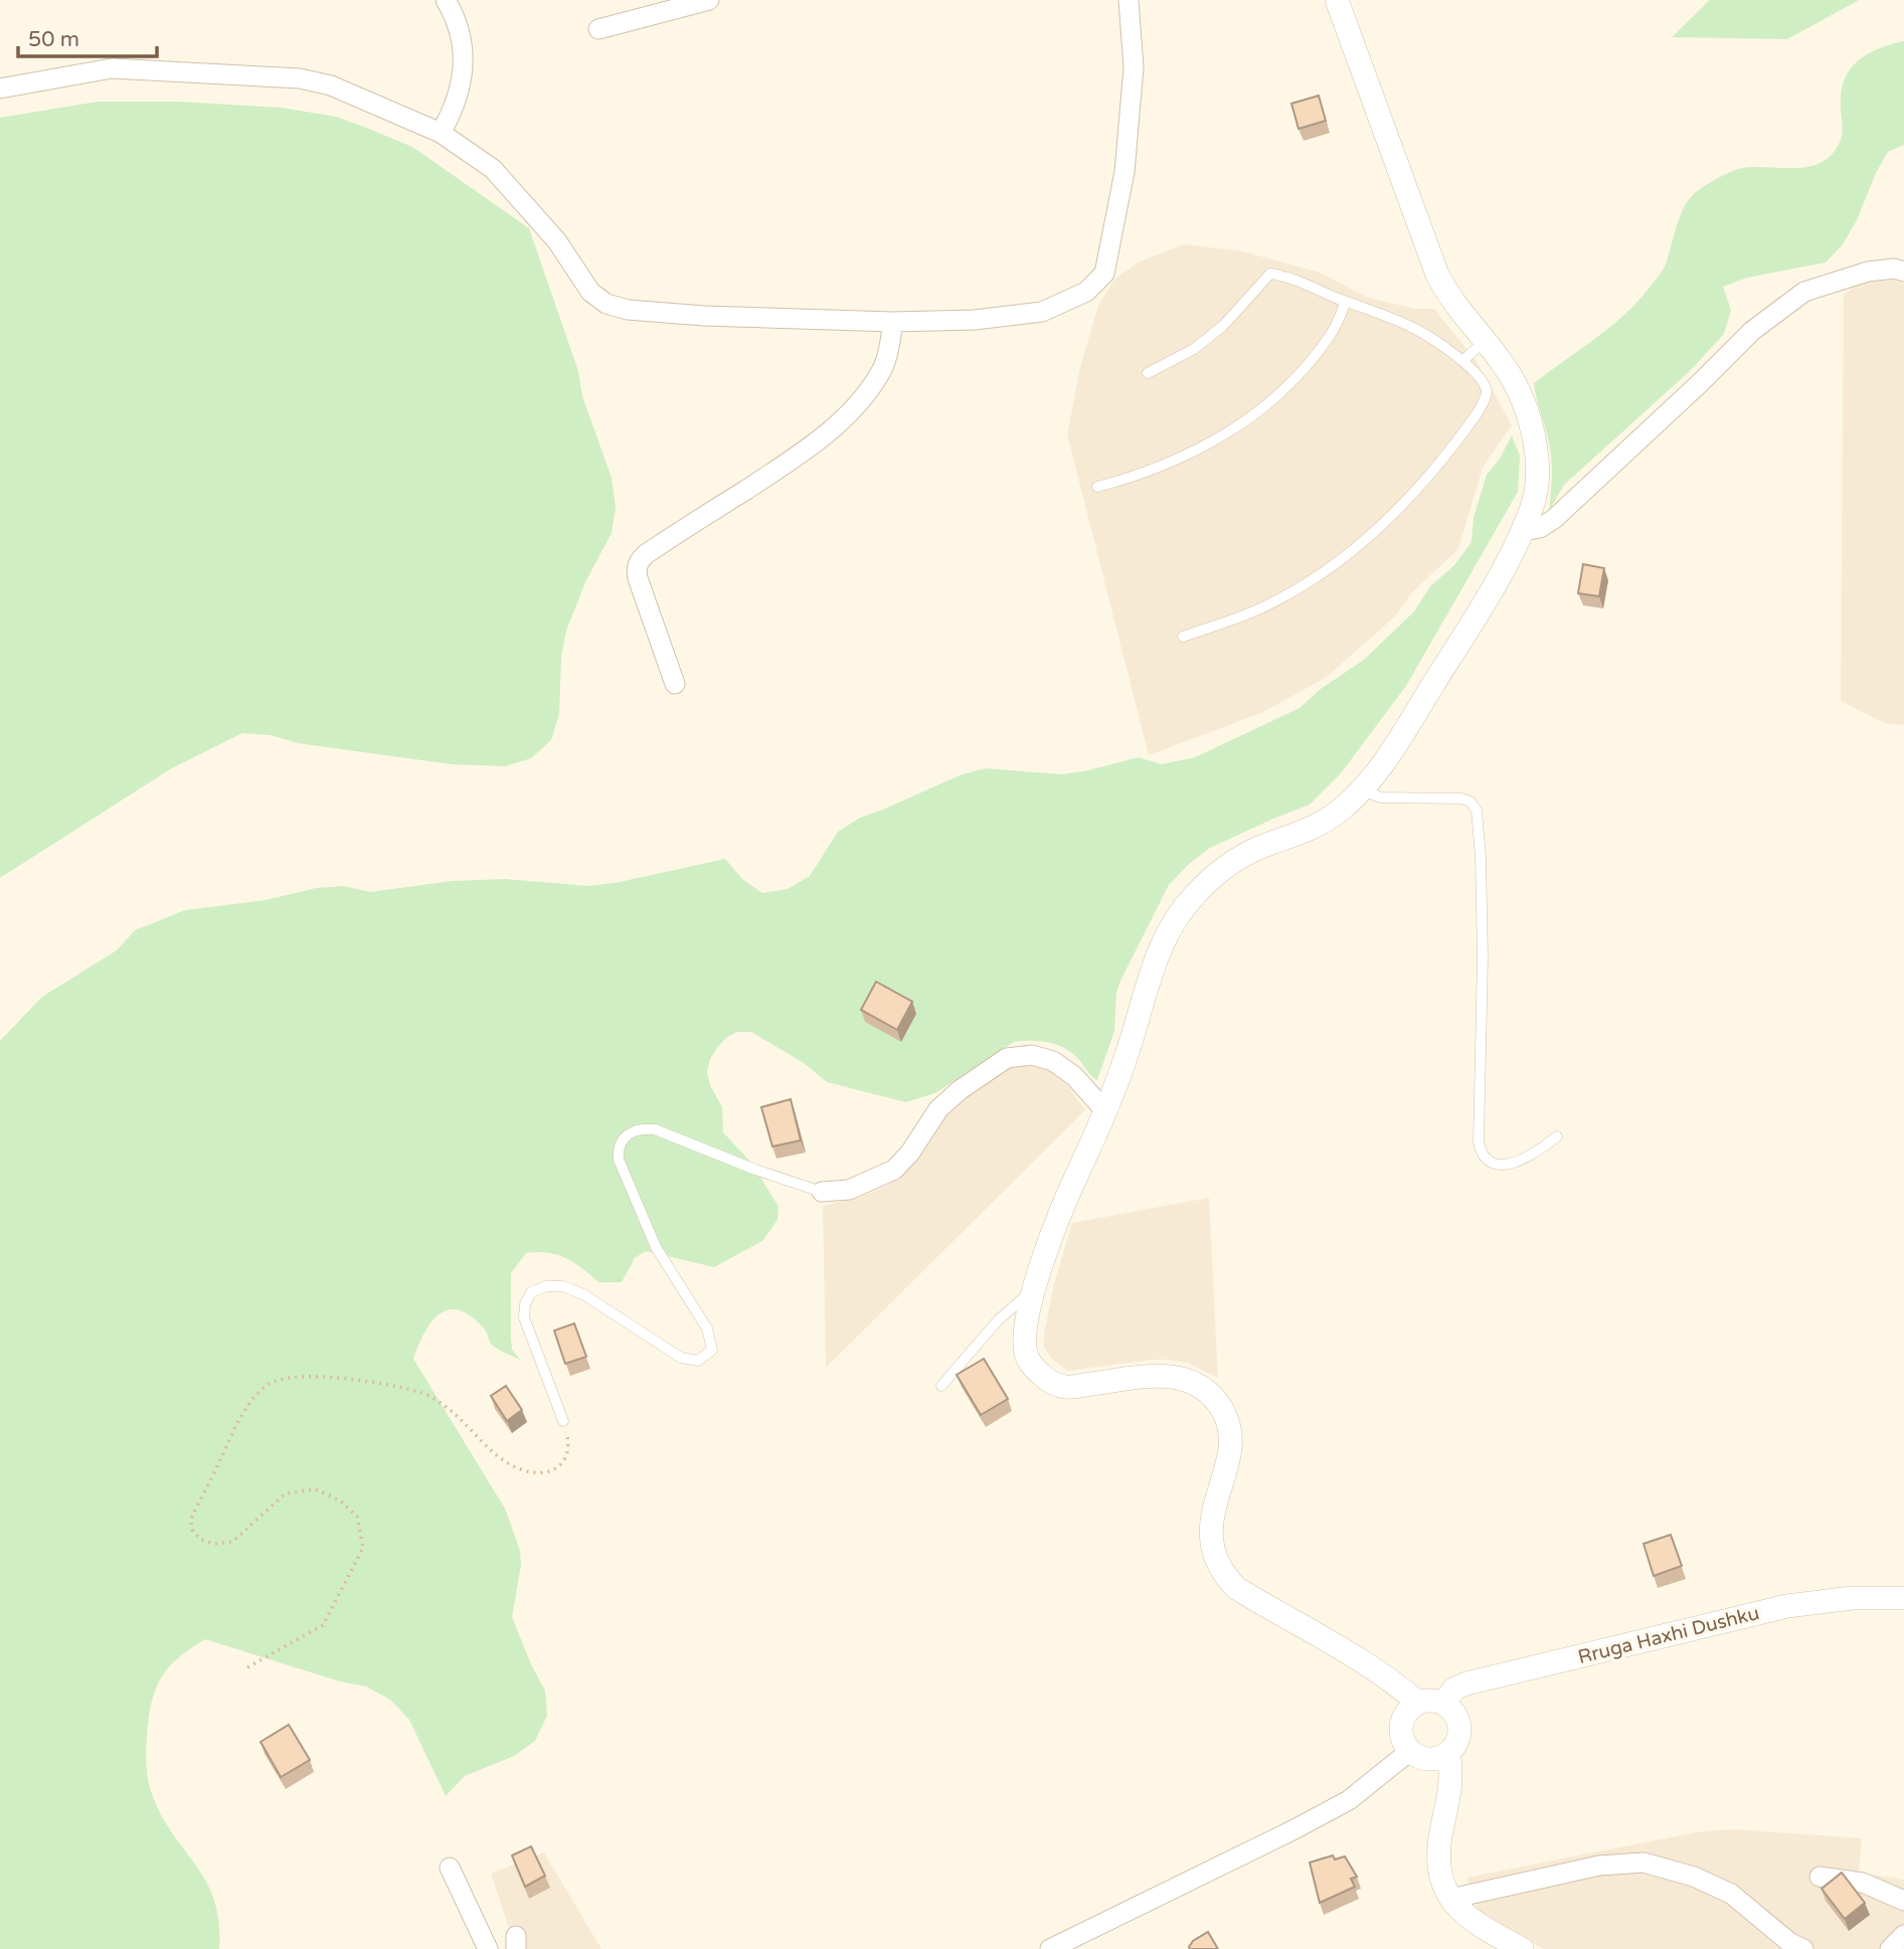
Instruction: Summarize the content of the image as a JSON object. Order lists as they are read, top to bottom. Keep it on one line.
{"streets":{"street":["Rruga Haxhi Dushku"]},"scale_bar":"50 m"}
